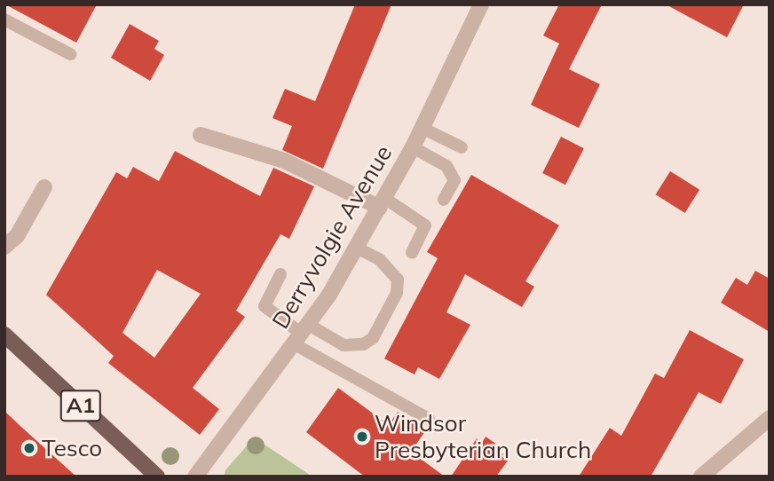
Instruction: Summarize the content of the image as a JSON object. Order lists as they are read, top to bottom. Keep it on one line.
{"streets":{"main road":["A1"],"street":["Derryvolgie Avenue"]},"places":["Windsor Presbyterian Church","Tesco"]}
